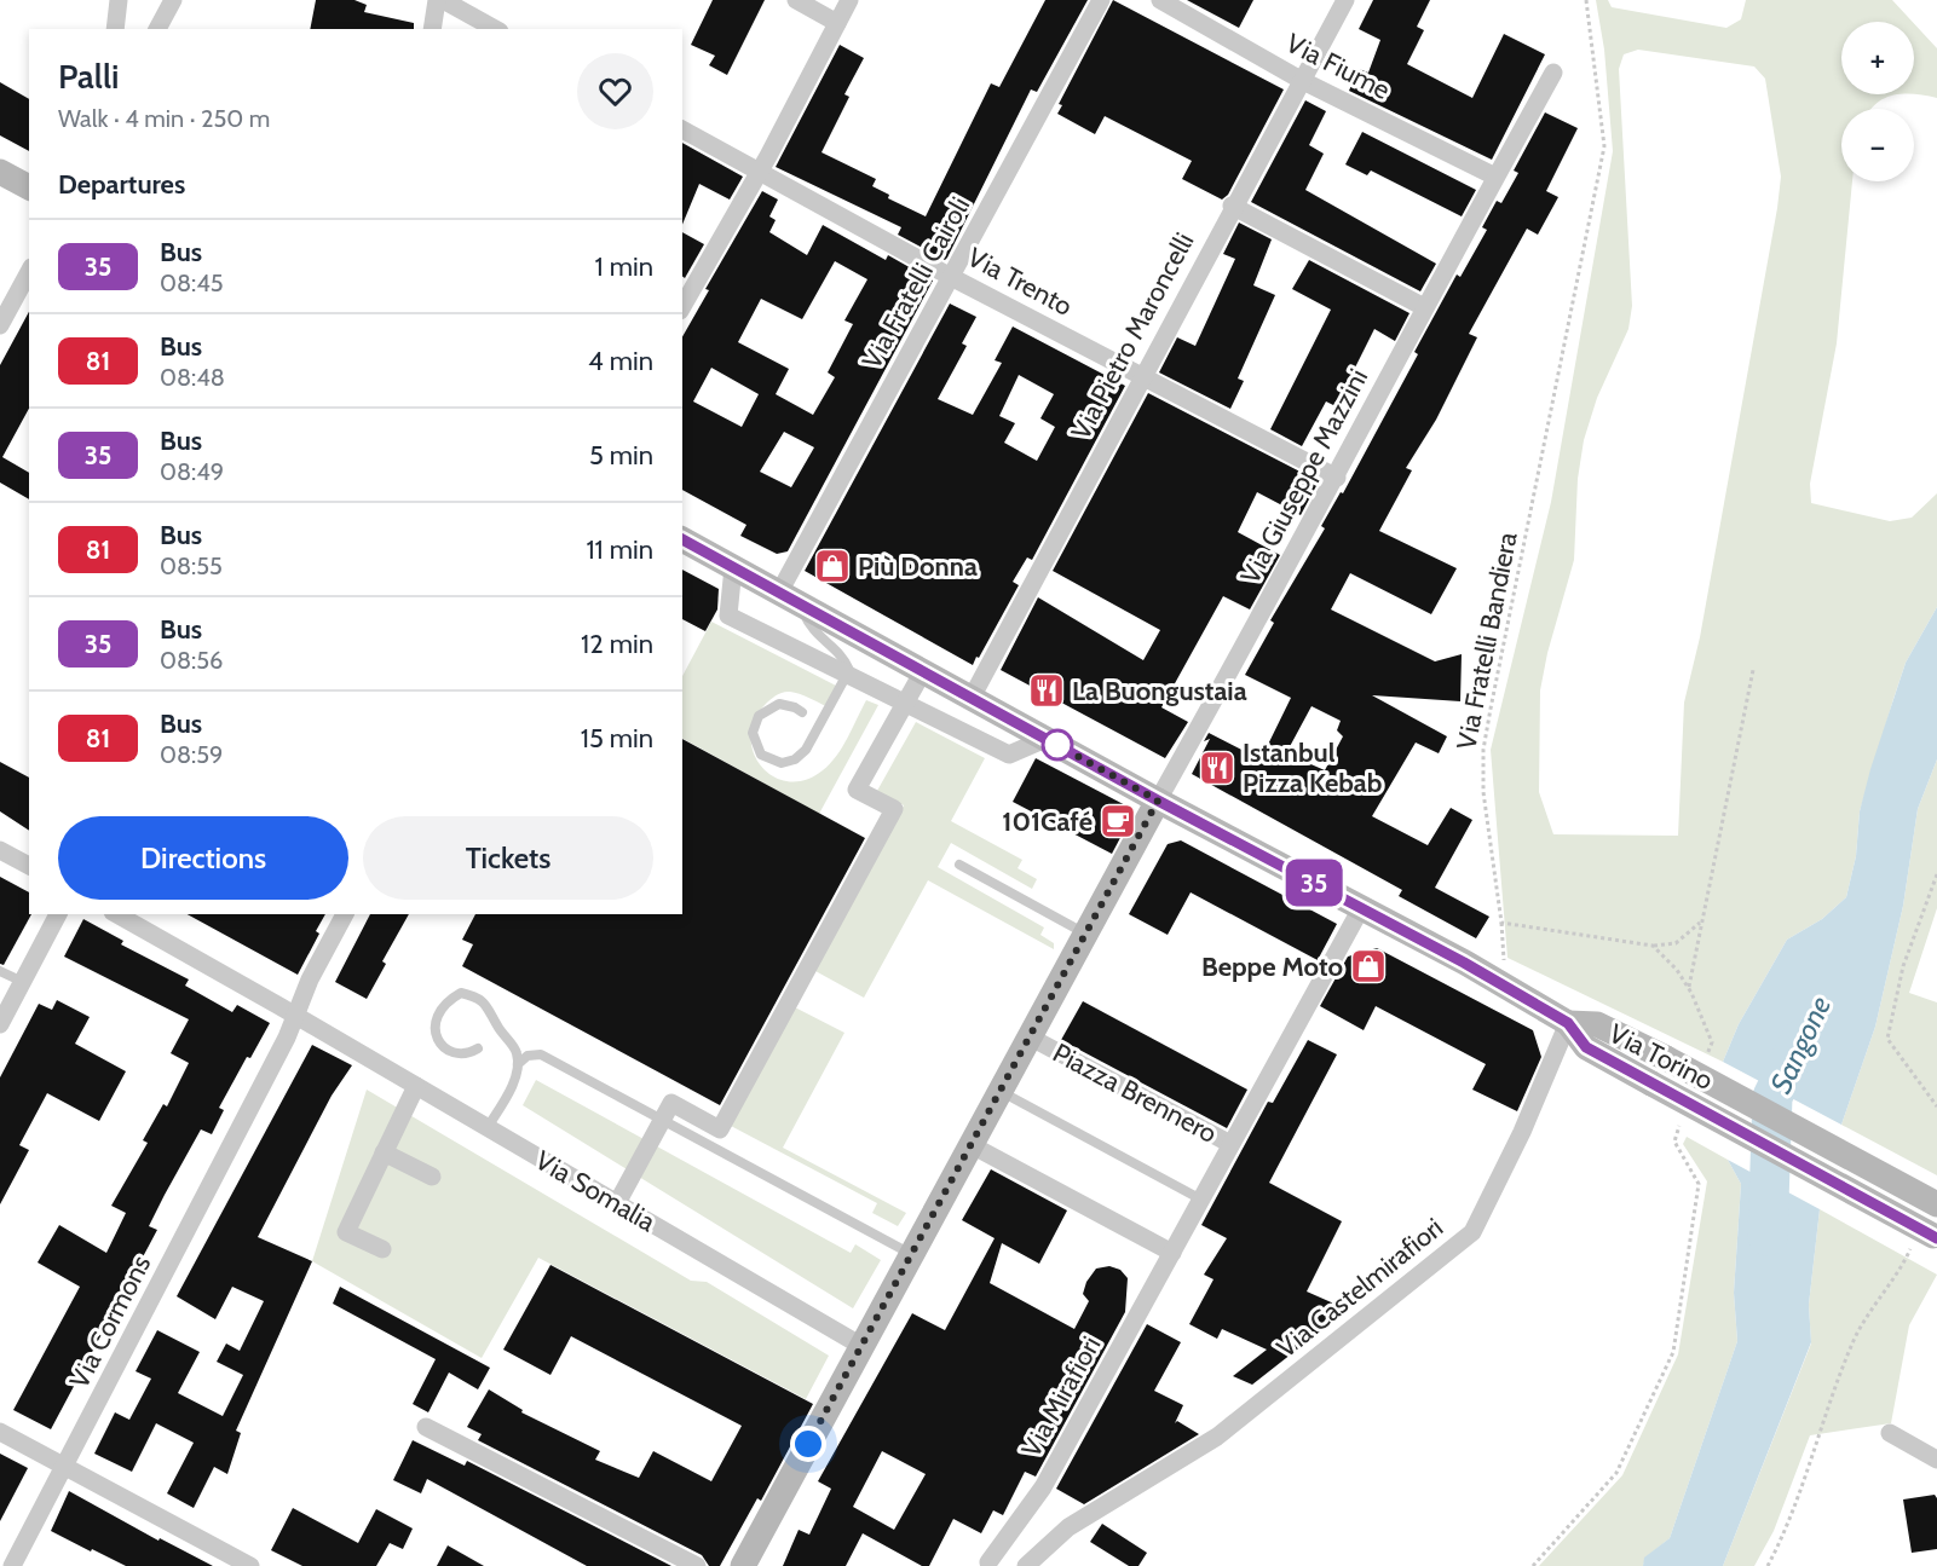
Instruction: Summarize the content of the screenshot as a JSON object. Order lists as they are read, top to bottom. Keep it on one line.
{"streets":{"main road":["Via Torino","Piazza Brennero"],"street":["Via Fiume","Via Trento","Via Fratelli Cairoli","Via Pietro Maroncelli","Via Giuseppe Mazzini","Via Somalia","Via Castelmirafiori","Via Cormons","Via Mirafiori"],"path":["Via Fratelli Bandiera"]},"crossings":[["Via Fiume","Via Pietro Maroncelli"],["Via Fiume","Via Giuseppe Mazzini"],["Via Trento","Via Fratelli Cairoli"],["Via Trento","Via Pietro Maroncelli"],["Via Trento","Via Giuseppe Mazzini"],["Via Torino","Via Castelmirafiori"],["Piazza Brennero","Via Somalia"],["Piazza Brennero","Via Mirafiori"],["Via Somalia","Via Cormons"]],"water":["Sangone"],"places":{"shop":["Più Donna","Beppe Moto"],"restaurant":["La Buongustaia","Istanbul Pizza Kebab"],"cafe":["101Café"]},"lines":["bus line 35"],"page":{"on_map":"35","map_buttons":["+","−"],"heading":[["Palli","Walk · 4 min · 250 m"],"Departures"],"list":[{"mark":"35","name":"Bus","note":"08:45","value":"1 min"},{"mark":"81","name":"Bus","note":"08:48","value":"4 min"},{"mark":"35","name":"Bus","note":"08:49","value":"5 min"},{"mark":"81","name":"Bus","note":"08:55","value":"11 min"},{"mark":"35","name":"Bus","note":"08:56","value":"12 min"},{"mark":"81","name":"Bus","note":"08:59","value":"15 min"}],"buttons":["Directions","Tickets"]}}
